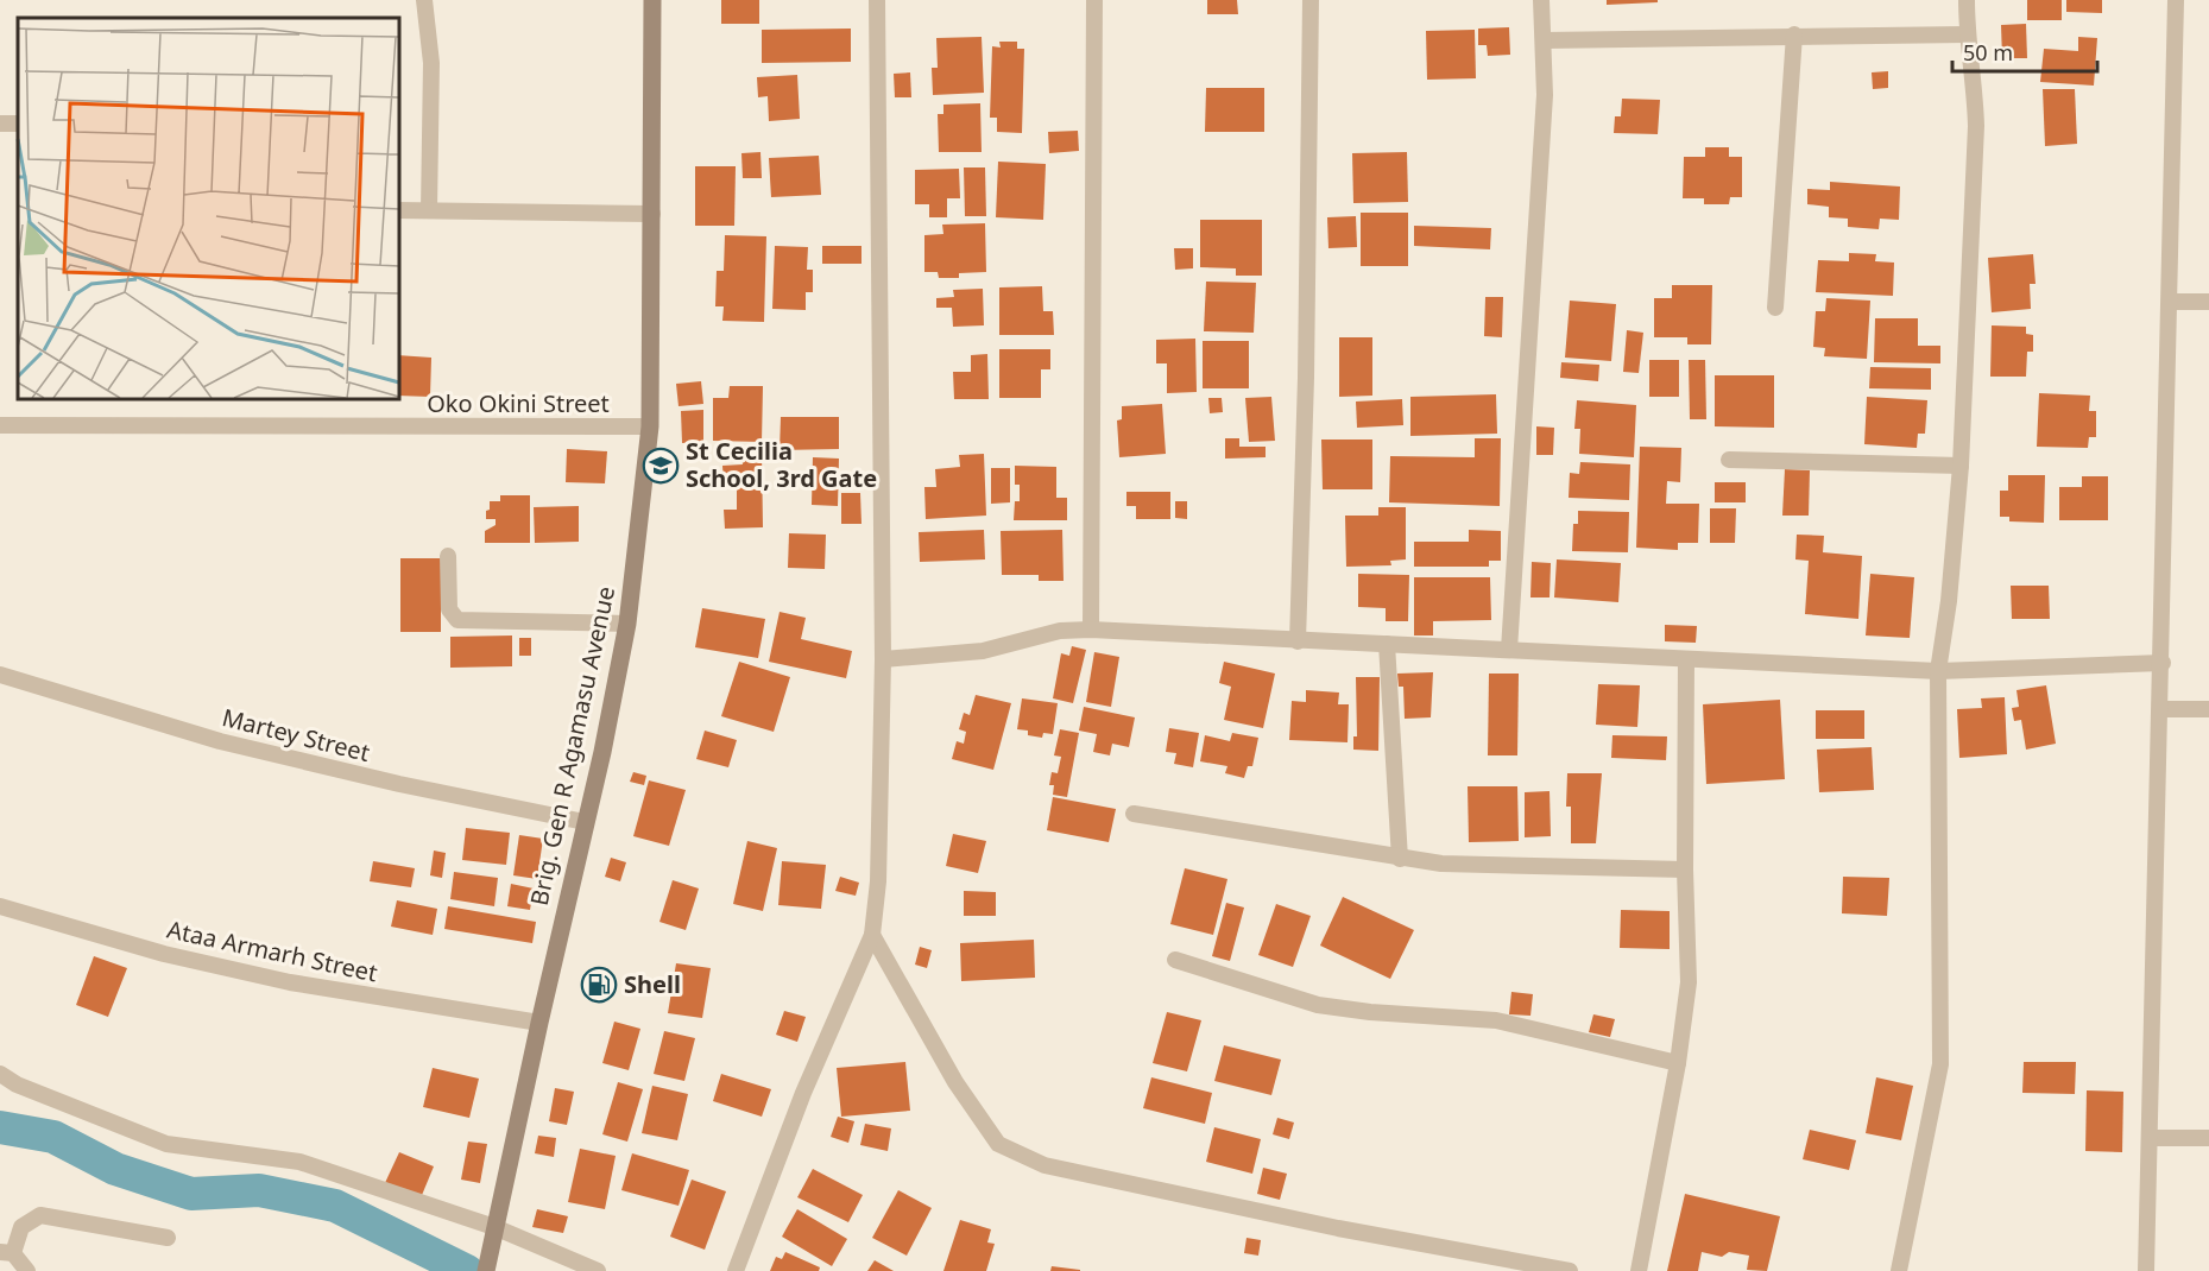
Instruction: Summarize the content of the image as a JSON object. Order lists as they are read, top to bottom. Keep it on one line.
{"streets":{"street":["Oko Okini Street","Martey Street","Brig. Gen R Agamasu Avenue","Ataa Armarh Street"]},"crossings":[["Oko Okini Street","Brig. Gen R Agamasu Avenue"],["Martey Street","Brig. Gen R Agamasu Avenue"],["Brig. Gen R Agamasu Avenue","Ataa Armarh Street"]],"places":{"school or university":["St Cecilia School, 3rd Gate"],"fuel station":["Shell"]},"scale_bar":"50 m"}
